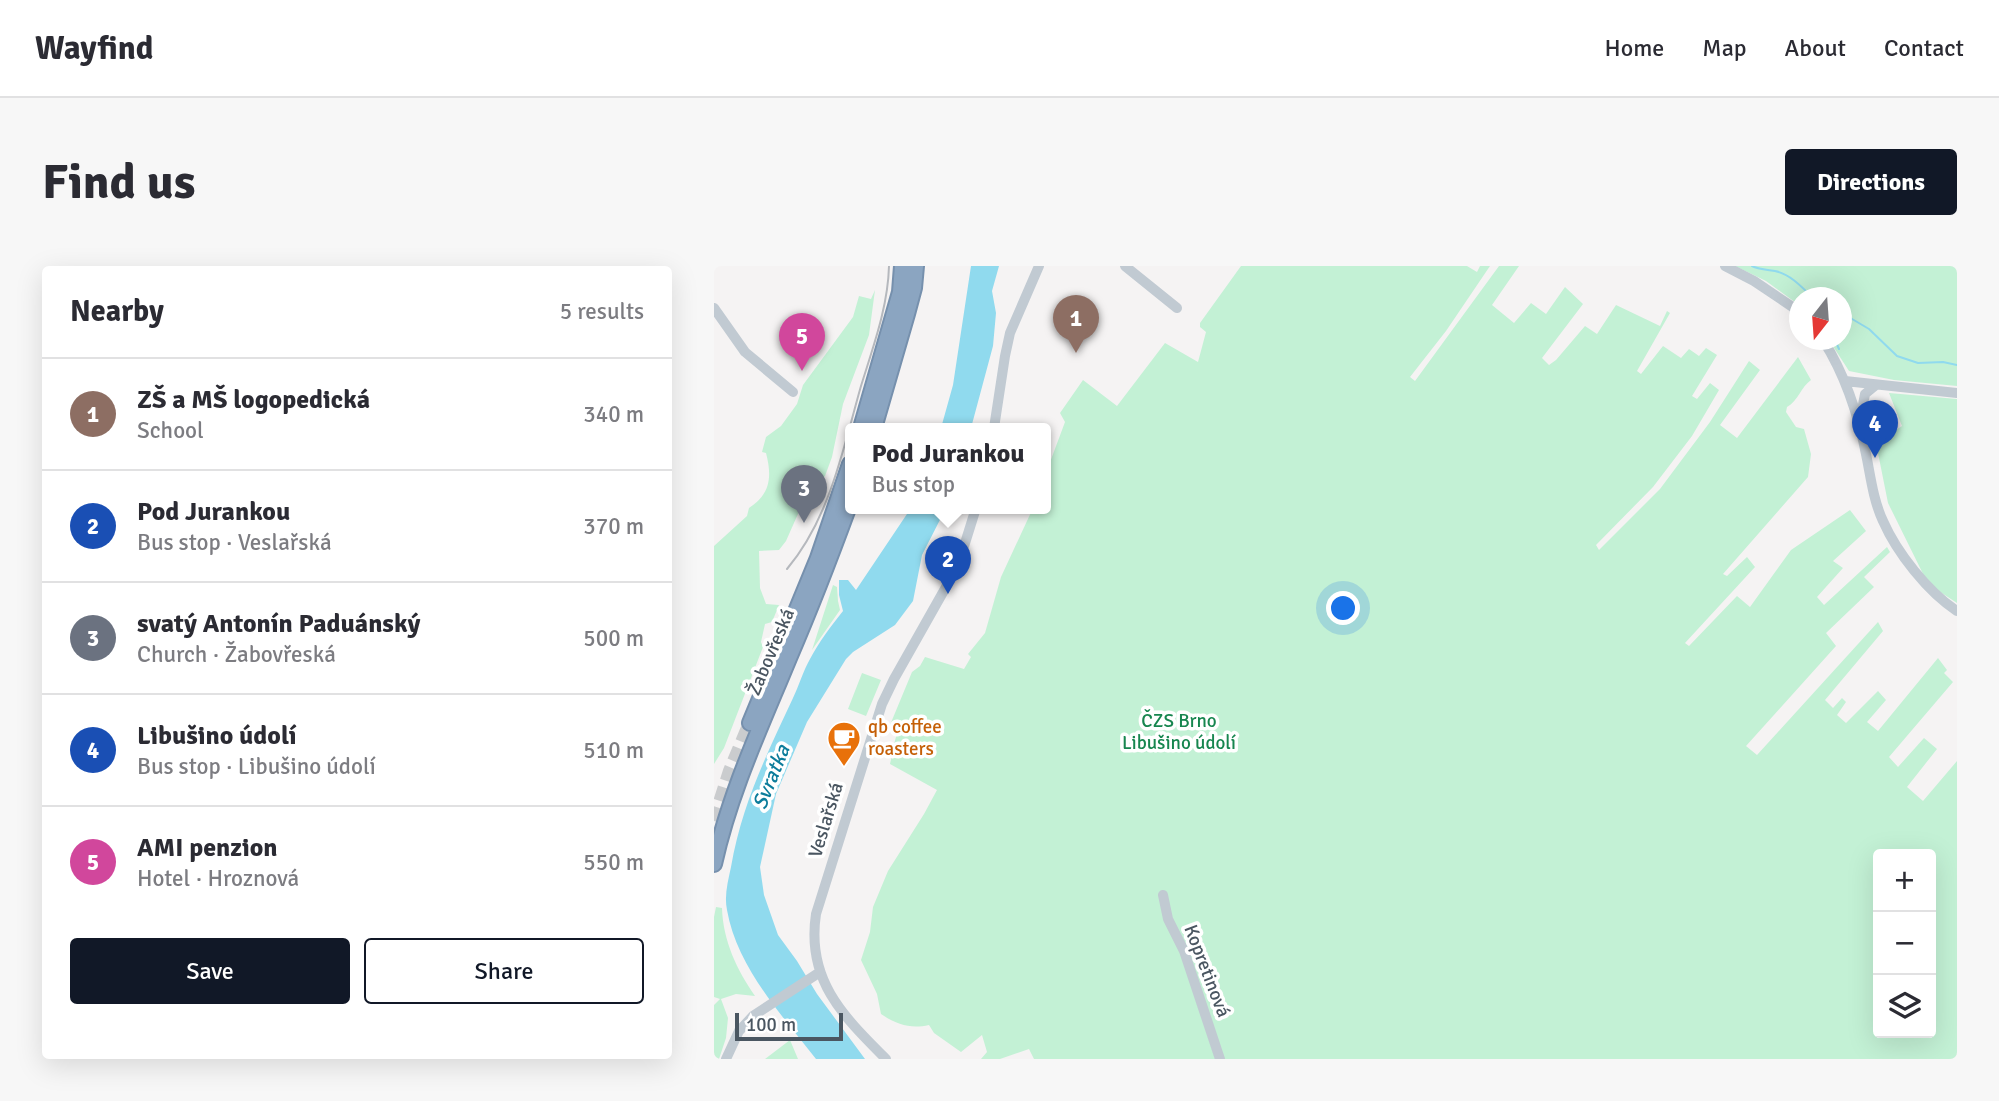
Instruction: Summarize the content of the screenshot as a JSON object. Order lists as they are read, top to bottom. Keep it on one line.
{"streets":{"highway":["Žabovřeská"],"street":["Veslařská","Kopretinová"]},"water":["Svratka"],"parks":["ČZS Brno Libušino údolí"],"places":{"cafe":["qb coffee roasters"]},"scale_bar":"100 m","north":"bottom","page":{"header":"Wayfind","nav":["Home","Map","About","Contact"],"buttons":["Directions",["Save","Share"]],"title":"Find us","heading":["Nearby","5 results"],"pins":["1","5","4","3","2"],"list":[{"mark":"1","name":"ZŠ a MŠ logopedická","note":"School","value":"340 m"},{"mark":"2","name":"Pod Jurankou","note":"Bus stop · Veslařská","value":"370 m"},{"mark":"3","name":"svatý Antonín Paduánský","note":"Church · Žabovřeská","value":"500 m"},{"mark":"4","name":"Libušino údolí","note":"Bus stop · Libušino údolí","value":"510 m"},{"mark":"5","name":"AMI penzion","note":"Hotel · Hroznová","value":"550 m"}],"popup":["Pod Jurankou","Bus stop"],"map_buttons":["+","−"],"scale":"100 m"}}
